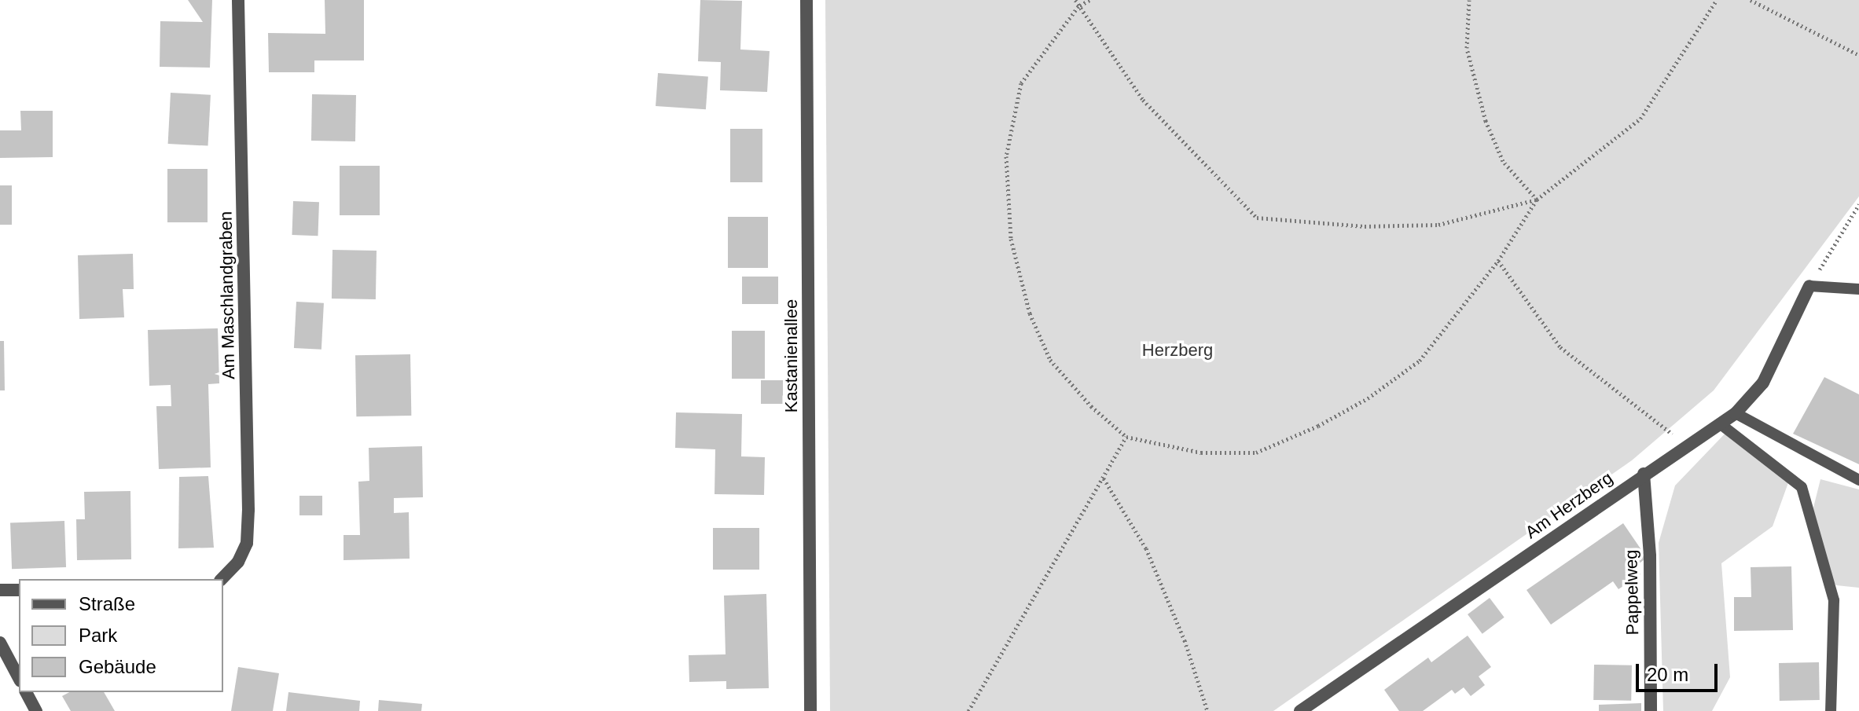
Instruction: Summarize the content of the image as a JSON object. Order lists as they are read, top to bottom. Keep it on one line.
{"streets":{"street":["Am Maschlandgraben","Kastanienallee","Am Herzberg","Pappelweg"]},"crossings":[["Am Herzberg","Pappelweg"]],"parks":["Herzberg"],"legend":["Straße","Park","Gebäude"],"scale_bar":"20 m"}
